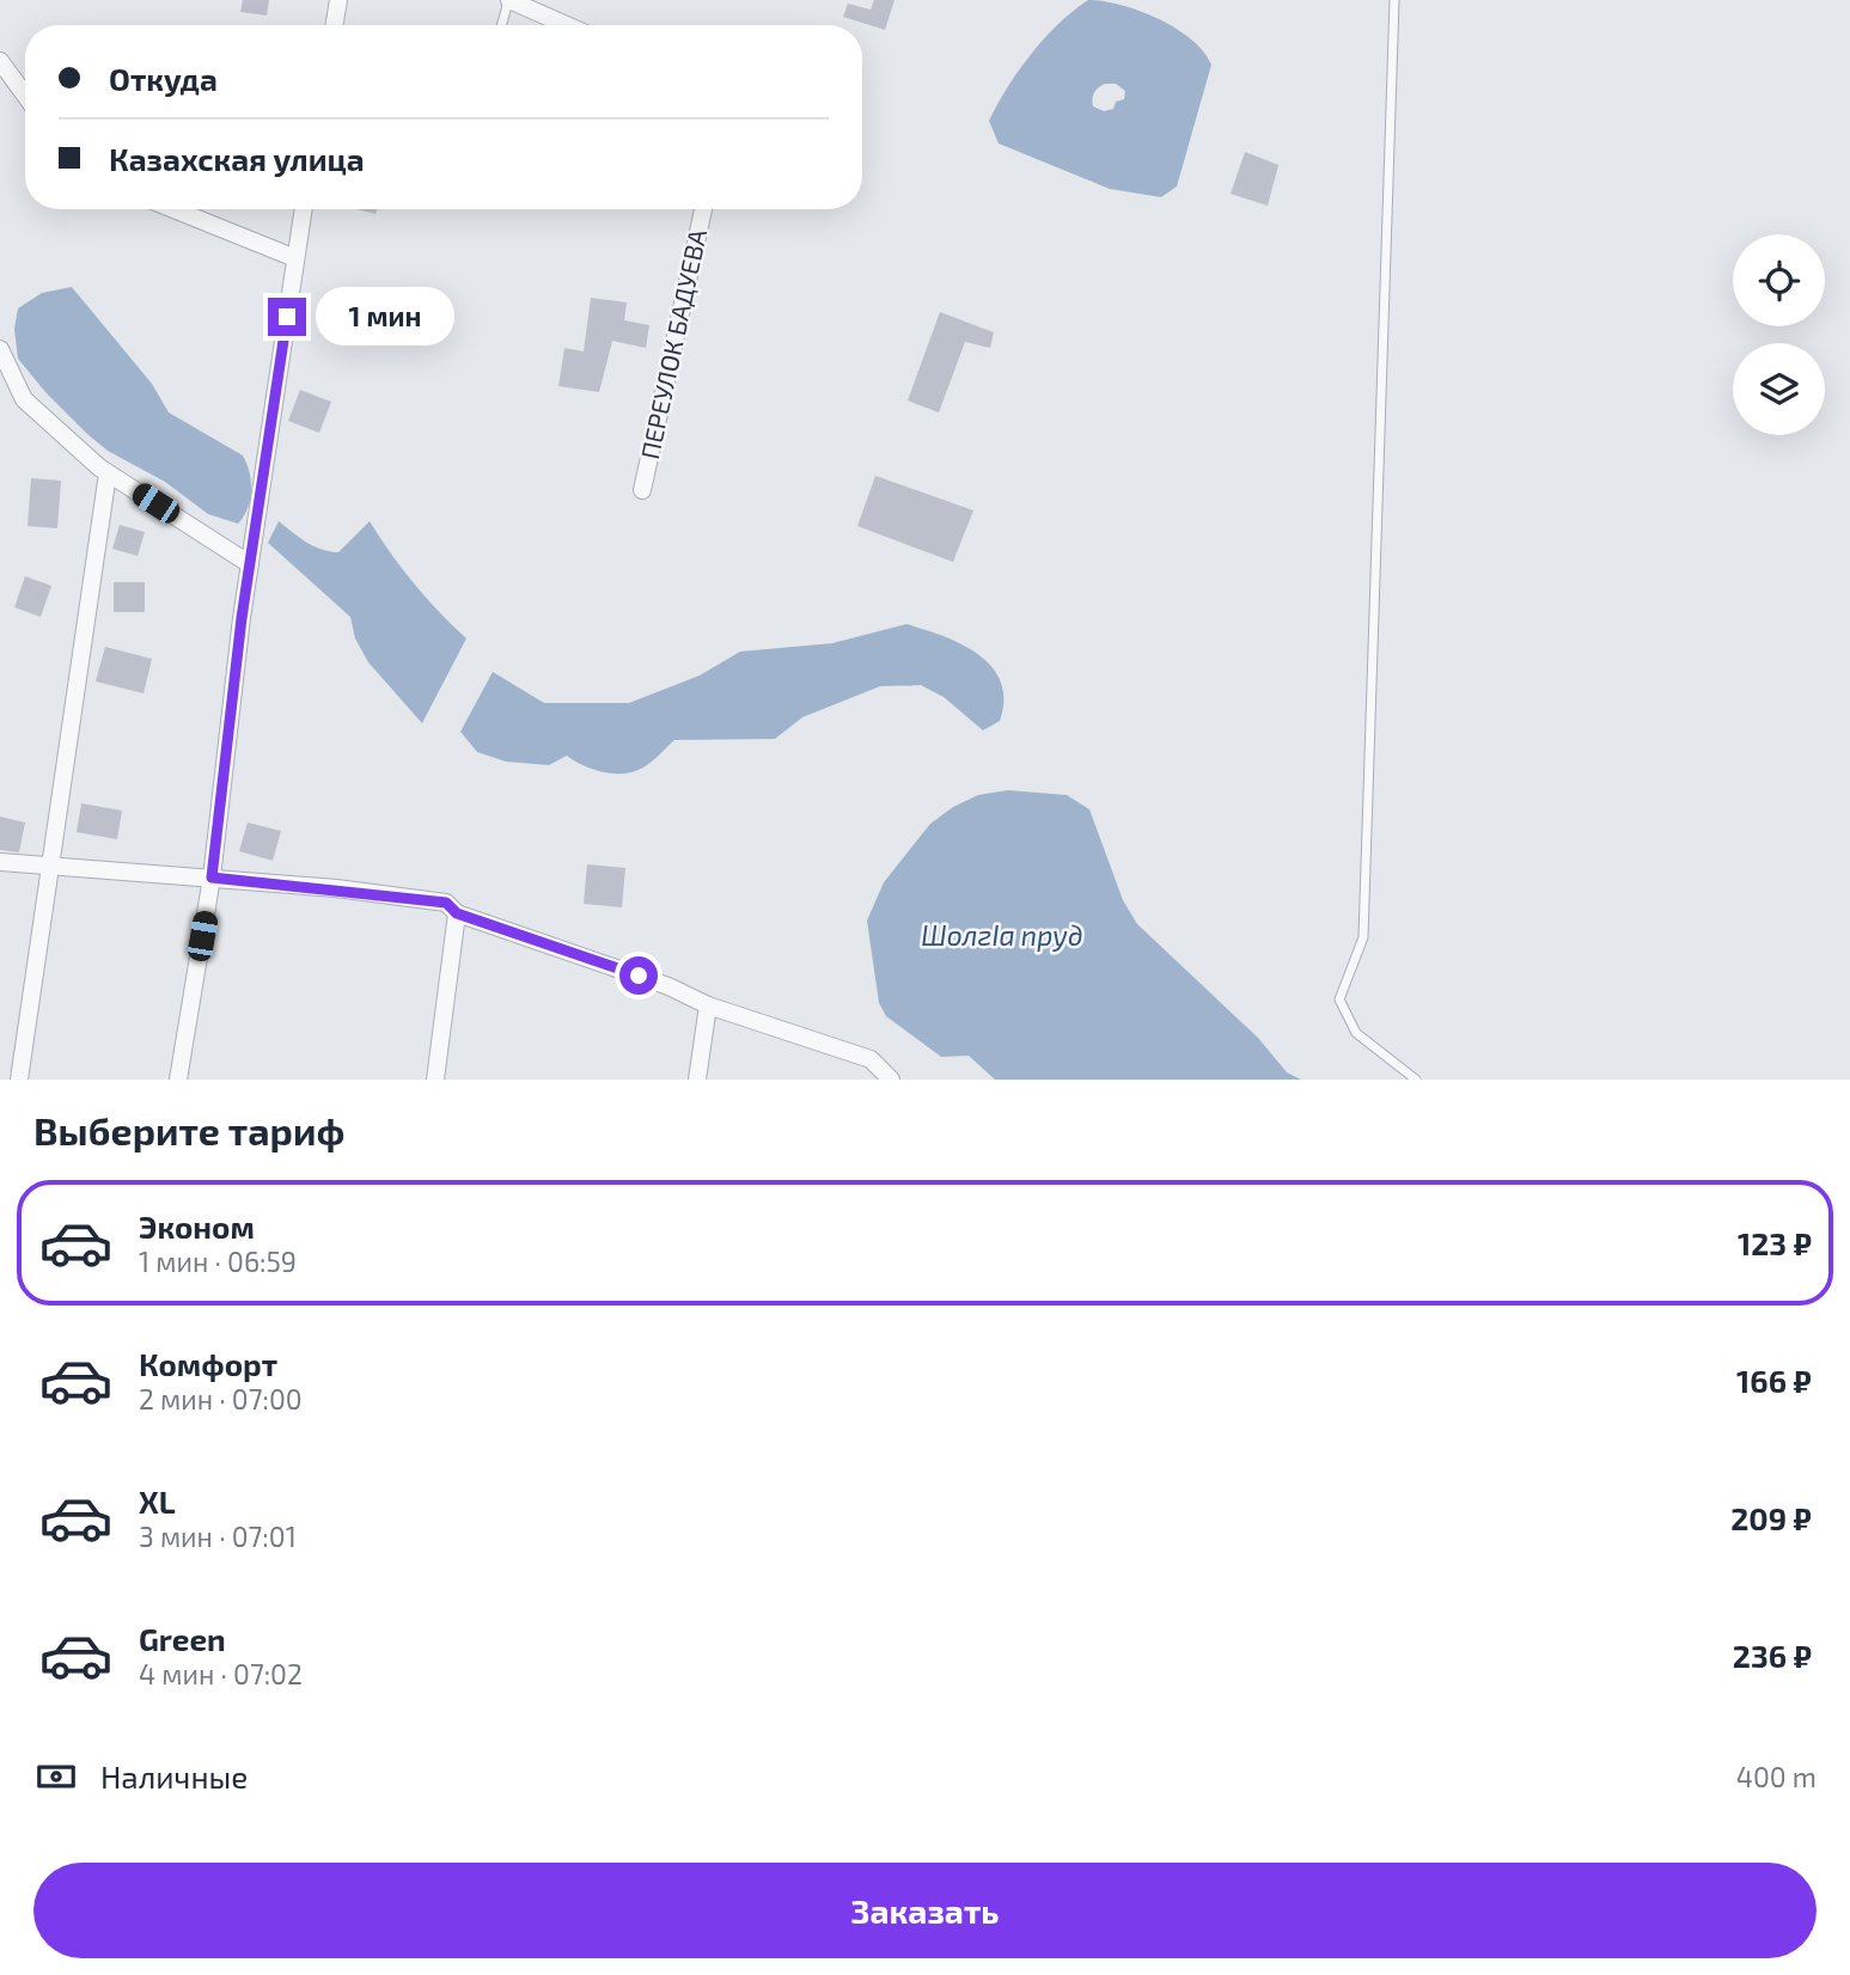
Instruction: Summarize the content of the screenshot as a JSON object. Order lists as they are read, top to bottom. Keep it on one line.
{"streets":{"street":["ПЕРЕУЛОК БАДУЕВА"]},"water":["ШолгIа пруд"],"page":{"banner":["Откуда","Казахская улица"],"bubble":"1 мин","heading":"Выберите тариф","list":[{"name":"Эконом","note":"1 мин · 06:59","value":"123 ₽"},{"name":"Комфорт","note":"2 мин · 07:00","value":"166 ₽"},{"name":"XL","note":"3 мин · 07:01","value":"209 ₽"},{"name":"Green","note":"4 мин · 07:02","value":"236 ₽"}],"pay":["Наличные","400 m"],"buttons":"Заказать"}}
